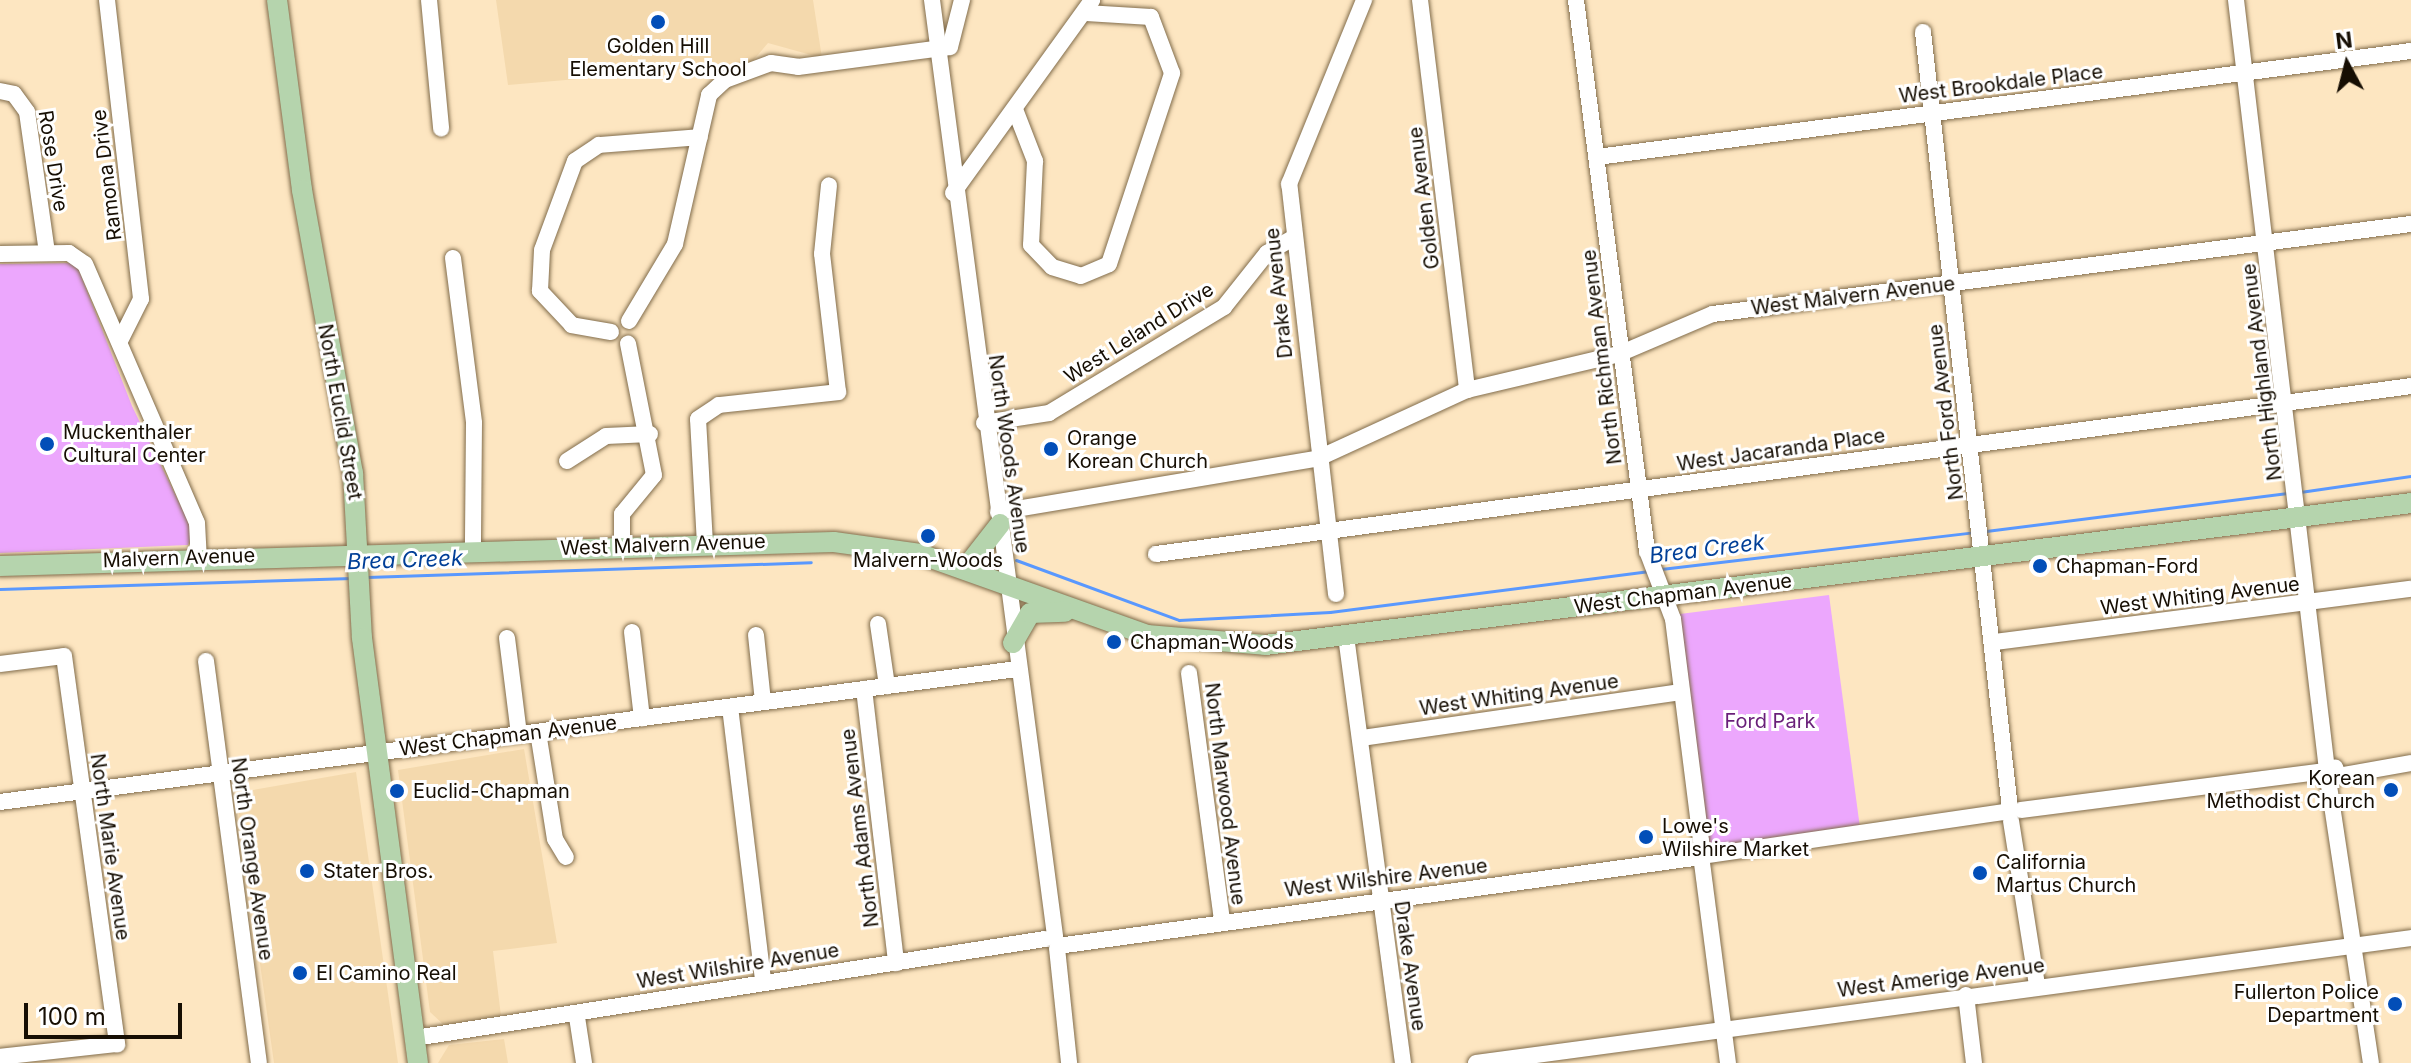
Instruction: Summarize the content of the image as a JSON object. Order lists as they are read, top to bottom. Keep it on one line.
{"streets":{"main road":["West Malvern Avenue","North Euclid Street","Malvern Avenue","West Chapman Avenue"],"street":["West Brookdale Place","Rose Drive","Ramona Drive","Golden Avenue","Drake Avenue","West Leland Drive","North Richman Avenue","North Highland Avenue","North Ford Avenue","West Jacaranda Place","North Woods Avenue","West Whiting Avenue","North Marwood Avenue","North Adams Avenue","North Marie Avenue","North Orange Avenue","West Wilshire Avenue","West Amerige Avenue"]},"crossings":[["West Brookdale Place","North Richman Avenue"],["West Brookdale Place","North Highland Avenue"],["West Brookdale Place","North Ford Avenue"],["Golden Avenue","West Malvern Avenue"],["Drake Avenue","West Malvern Avenue"],["Drake Avenue","West Leland Drive"],["Drake Avenue","West Jacaranda Place"],["Drake Avenue","West Chapman Avenue"],["Drake Avenue","West Whiting Avenue"],["Drake Avenue","West Wilshire Avenue"],["West Malvern Avenue","North Richman Avenue"],["West Malvern Avenue","North Highland Avenue"],["West Malvern Avenue","North Euclid Street"],["West Malvern Avenue","North Ford Avenue"],["West Malvern Avenue","Malvern Avenue"],["West Malvern Avenue","West Chapman Avenue"],["West Leland Drive","North Woods Avenue"],["North Richman Avenue","West Jacaranda Place"],["North Richman Avenue","West Chapman Avenue"],["North Richman Avenue","West Whiting Avenue"],["North Richman Avenue","West Wilshire Avenue"],["North Richman Avenue","West Amerige Avenue"],["North Highland Avenue","West Jacaranda Place"],["North Highland Avenue","West Chapman Avenue"],["North Highland Avenue","West Whiting Avenue"],["North Highland Avenue","West Wilshire Avenue"],["North Highland Avenue","West Amerige Avenue"],["North Euclid Street","Malvern Avenue"],["North Euclid Street","West Chapman Avenue"],["North Euclid Street","West Wilshire Avenue"],["North Ford Avenue","West Jacaranda Place"],["North Ford Avenue","West Chapman Avenue"],["North Ford Avenue","West Whiting Avenue"],["North Ford Avenue","West Wilshire Avenue"],["North Ford Avenue","West Amerige Avenue"],["North Woods Avenue","West Chapman Avenue"],["North Woods Avenue","West Wilshire Avenue"],["West Chapman Avenue","North Adams Avenue"],["West Chapman Avenue","North Marie Avenue"],["West Chapman Avenue","North Orange Avenue"],["North Marwood Avenue","West Wilshire Avenue"],["North Adams Avenue","West Wilshire Avenue"]],"water":["Brea Creek"],"parks":["Ford Park"],"places":["Golden Hill Elementary School","Muckenthaler Cultural Center","Orange Korean Church","Malvern-Woods","Chapman-Ford","Chapman-Woods","Korean Methodist Church","Euclid-Chapman","Lowe's Wilshire Market","Stater Bros.","California Martus Church","El Camino Real","Fullerton Police Department"],"scale_bar":"100 m","north":"top"}
